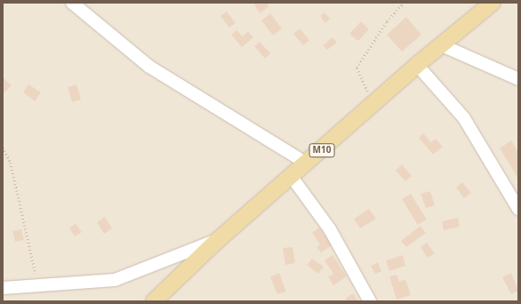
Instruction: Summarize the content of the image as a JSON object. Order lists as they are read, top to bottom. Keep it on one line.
{"streets":{"main road":["M10"]}}
